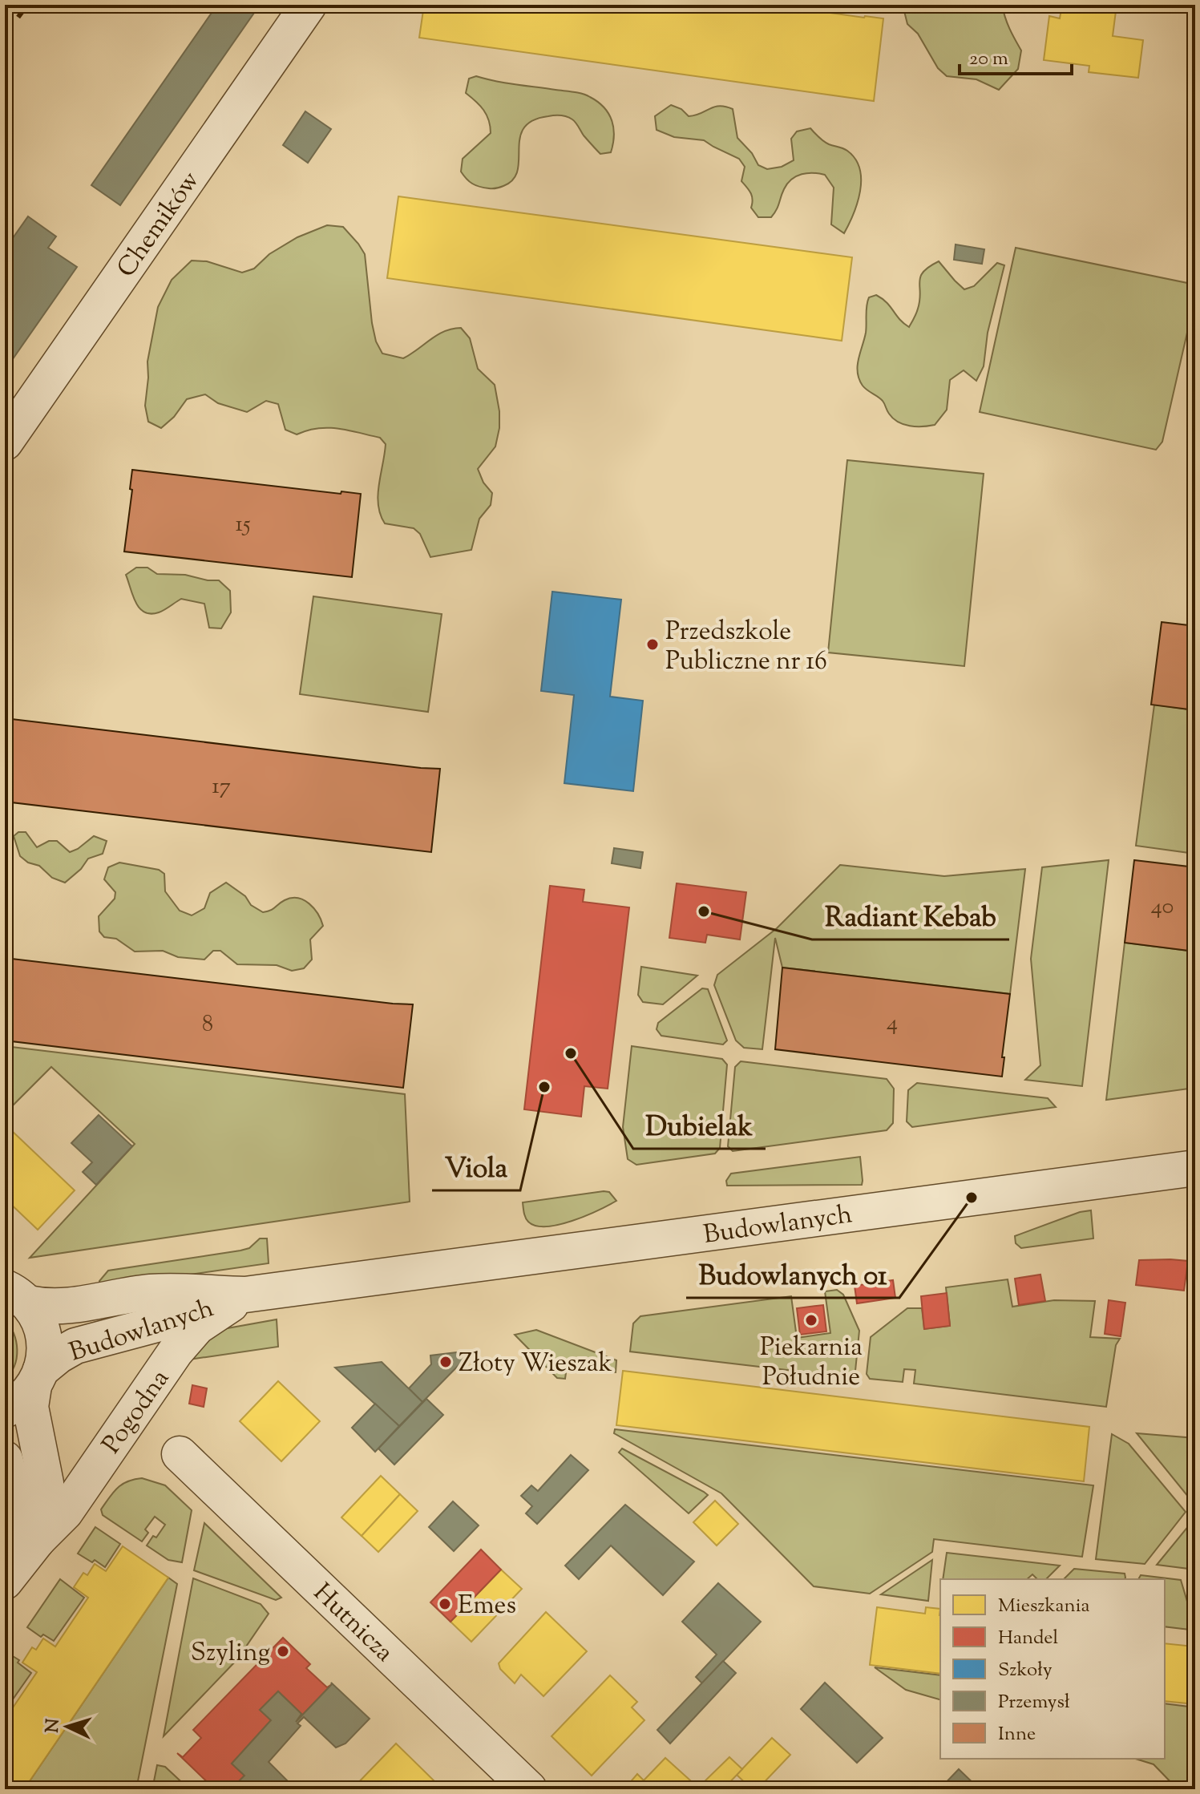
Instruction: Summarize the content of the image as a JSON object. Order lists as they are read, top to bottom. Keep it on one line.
{"streets":{"street":["Chemików","Budowlanych","Pogodna","Hutnicza"]},"crossings":[["Budowlanych","Pogodna"]],"places":["Przedszkole Publiczne nr 16","Radiant Kebab","Dubielak","Viola","Budowlanych 01","Piekarnia Południe","Złoty Wieszak","Emes","Szyling"],"house_numbers":["15","17","40","4","8"],"legend":["Mieszkania","Handel","Szkoły","Przemysł","Inne"],"scale_bar":"20 m","north":"left"}
